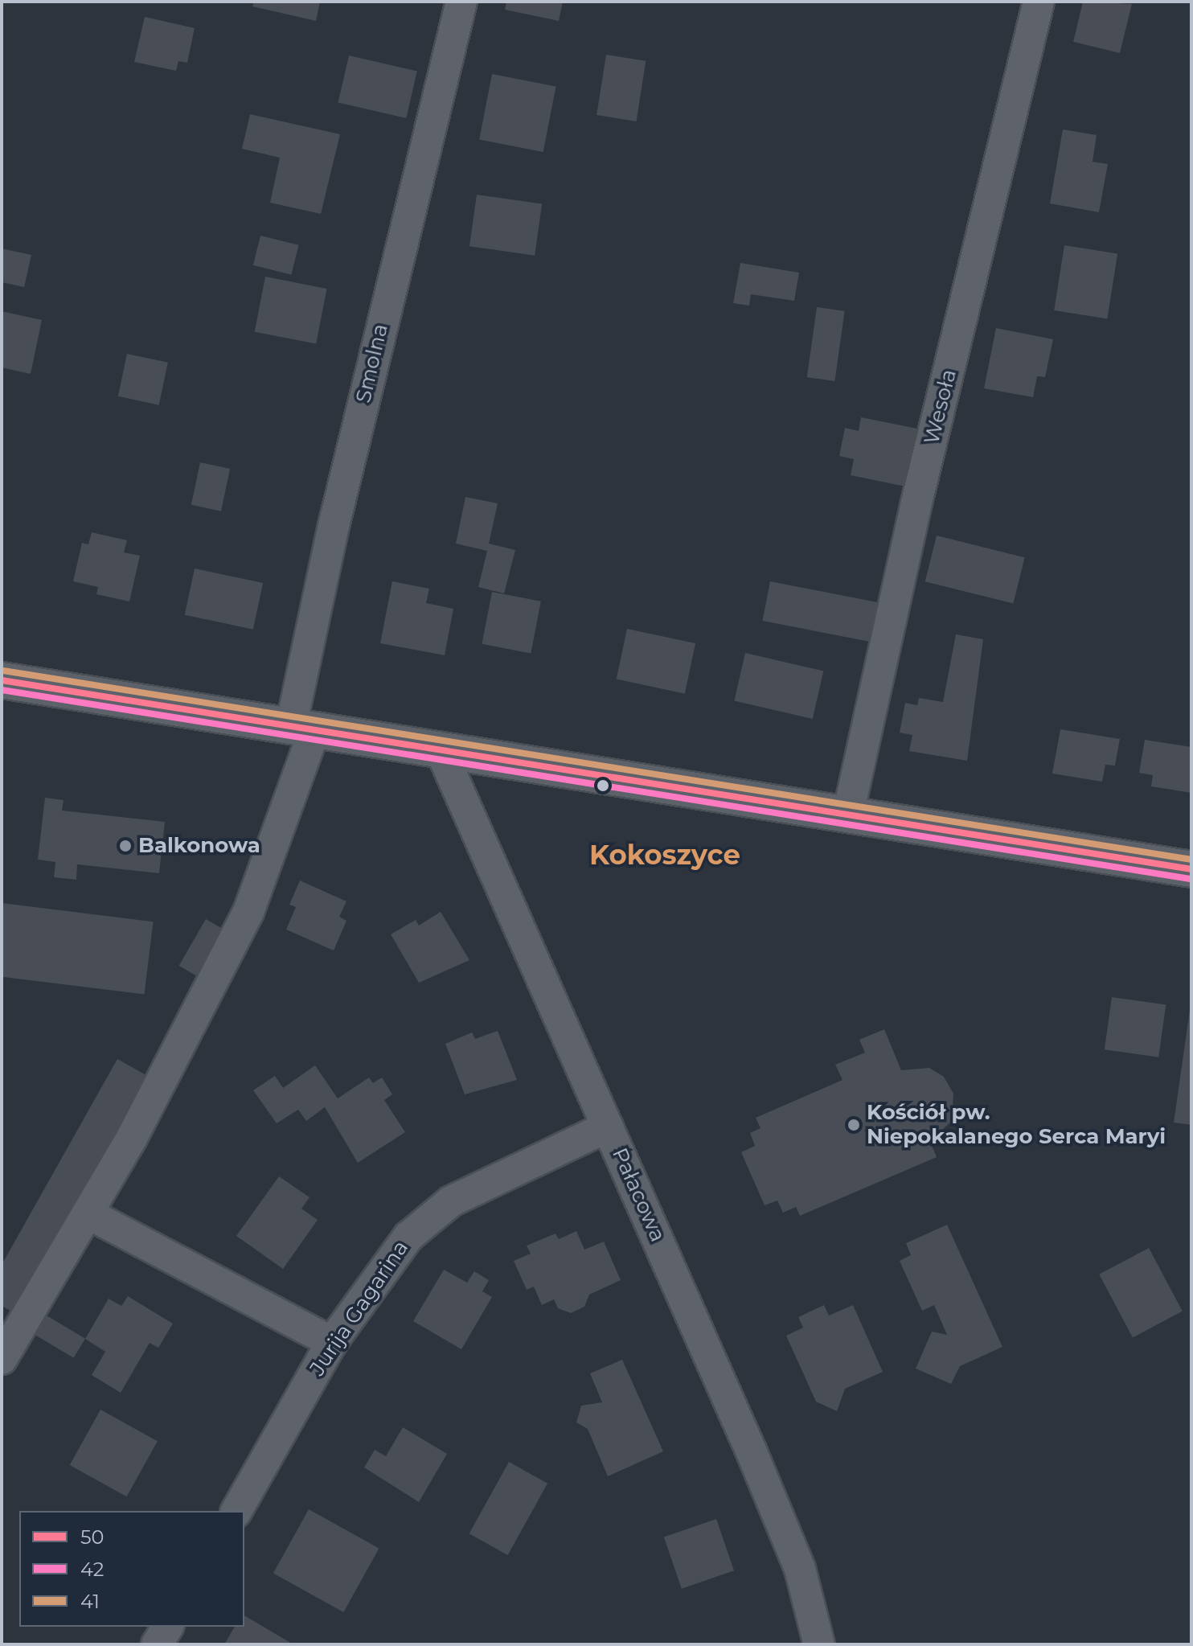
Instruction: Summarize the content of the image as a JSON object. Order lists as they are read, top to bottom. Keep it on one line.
{"streets":{"street":["Smolna","Wesoła","Pałacowa","Jurija Gagarina"]},"crossings":[["Pałacowa","Jurija Gagarina"]],"districts":["Kokoszyce"],"places":["Balkonowa","Kościół pw. Niepokalanego Serca Maryi"],"lines":["transit line 41","transit line 50","transit line 42"],"legend":["50","42","41"]}
